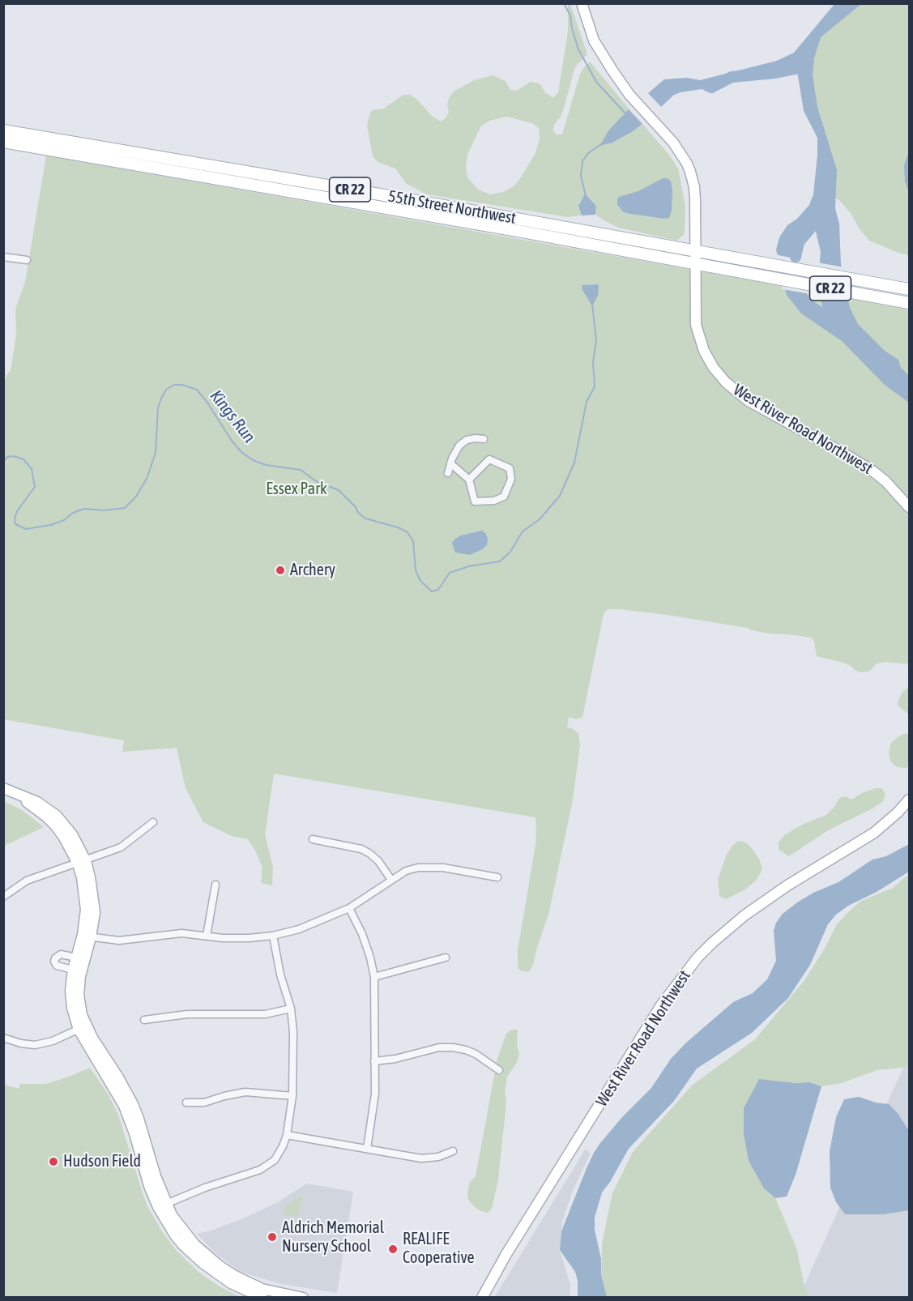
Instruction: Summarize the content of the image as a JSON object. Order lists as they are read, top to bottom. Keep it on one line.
{"streets":{"main road":["CR 22","55th Street Northwest","West River Road Northwest"]},"crossings":[["55th Street Northwest","West River Road Northwest"]],"water":["Kings Run"],"parks":["Essex Park"],"places":["Archery","Hudson Field","Aldrich Memorial Nursery School","REALIFE Cooperative"]}
